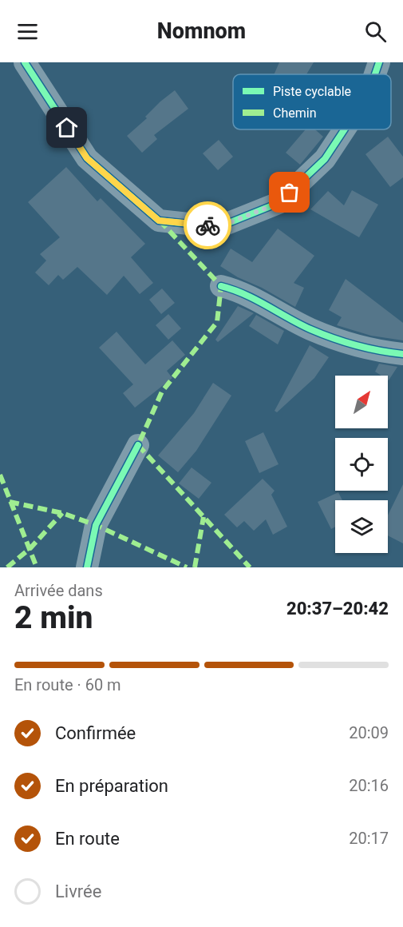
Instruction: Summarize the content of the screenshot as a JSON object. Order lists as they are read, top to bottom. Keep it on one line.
{"legend":["Piste cyclable","Chemin"],"north":"top right","page":{"header":"Nomnom","heading":["2 min","Arrivée dans","20:37–20:42"],"bar":"En route · 60 m","list":[["Confirmée","20:09"],["En préparation","20:16"],["En route","20:17"],"Livrée"]}}
